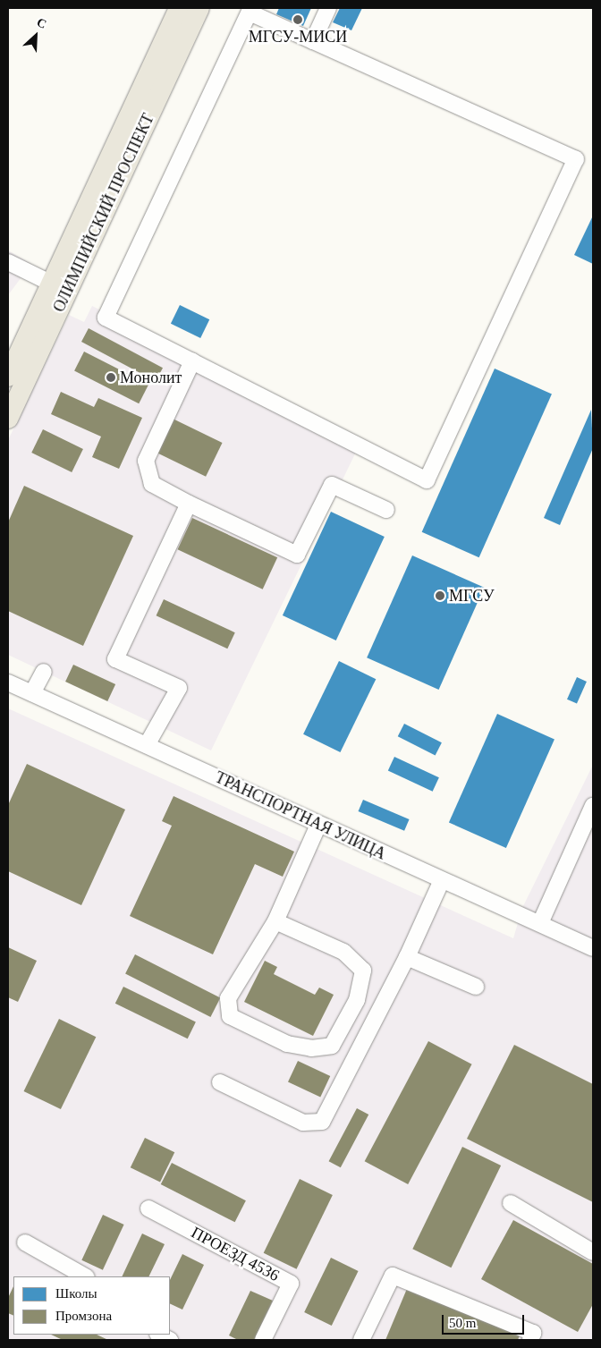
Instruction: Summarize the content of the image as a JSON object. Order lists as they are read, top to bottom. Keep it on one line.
{"streets":{"main road":["ОЛИМПИЙСКИЙ ПРОСПЕКТ"],"street":["ТРАНСПОРТНАЯ УЛИЦА","ПРОЕЗД 4536"]},"places":["МГСУ-МИСИ","Монолит","МГСУ"],"legend":["Школы","Промзона"],"scale_bar":"50 m","north":"top right"}
